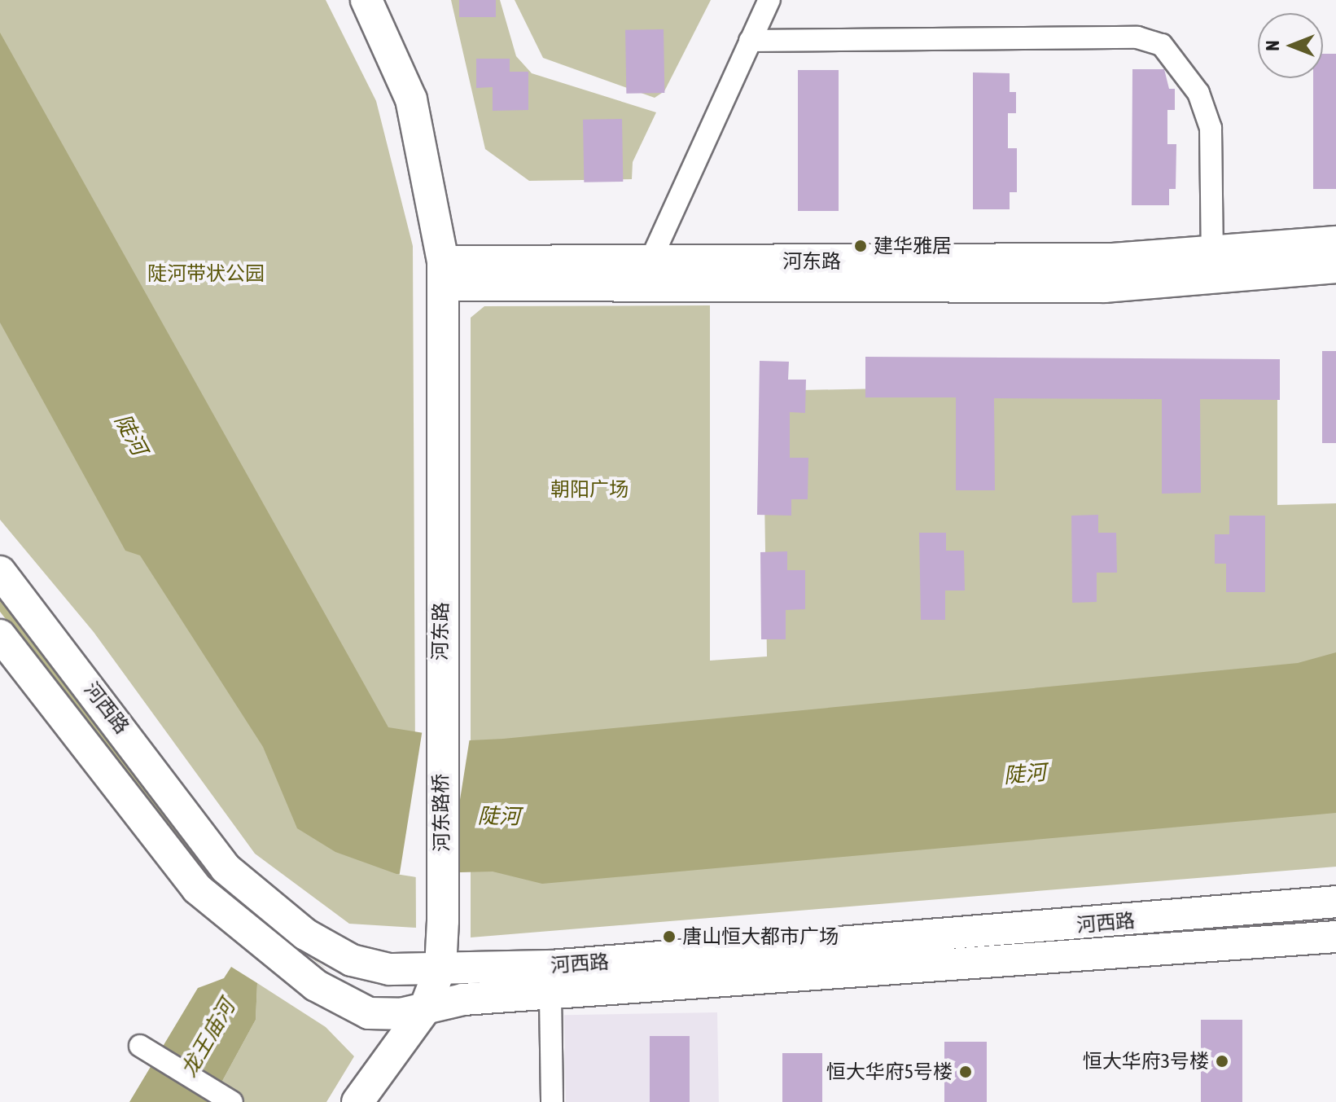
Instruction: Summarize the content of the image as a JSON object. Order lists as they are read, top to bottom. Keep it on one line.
{"streets":{"main road":["河东路","河西路","河东路桥"]},"crossings":[["河东路","河东路桥"],["河西路","河东路桥"]],"water":["陡河","龙王庙河"],"parks":["陡河带状公园","朝阳广场"],"places":["建华雅居","唐山恒大都市广场","恒大华府3号楼","恒大华府5号楼"],"north":"left"}
